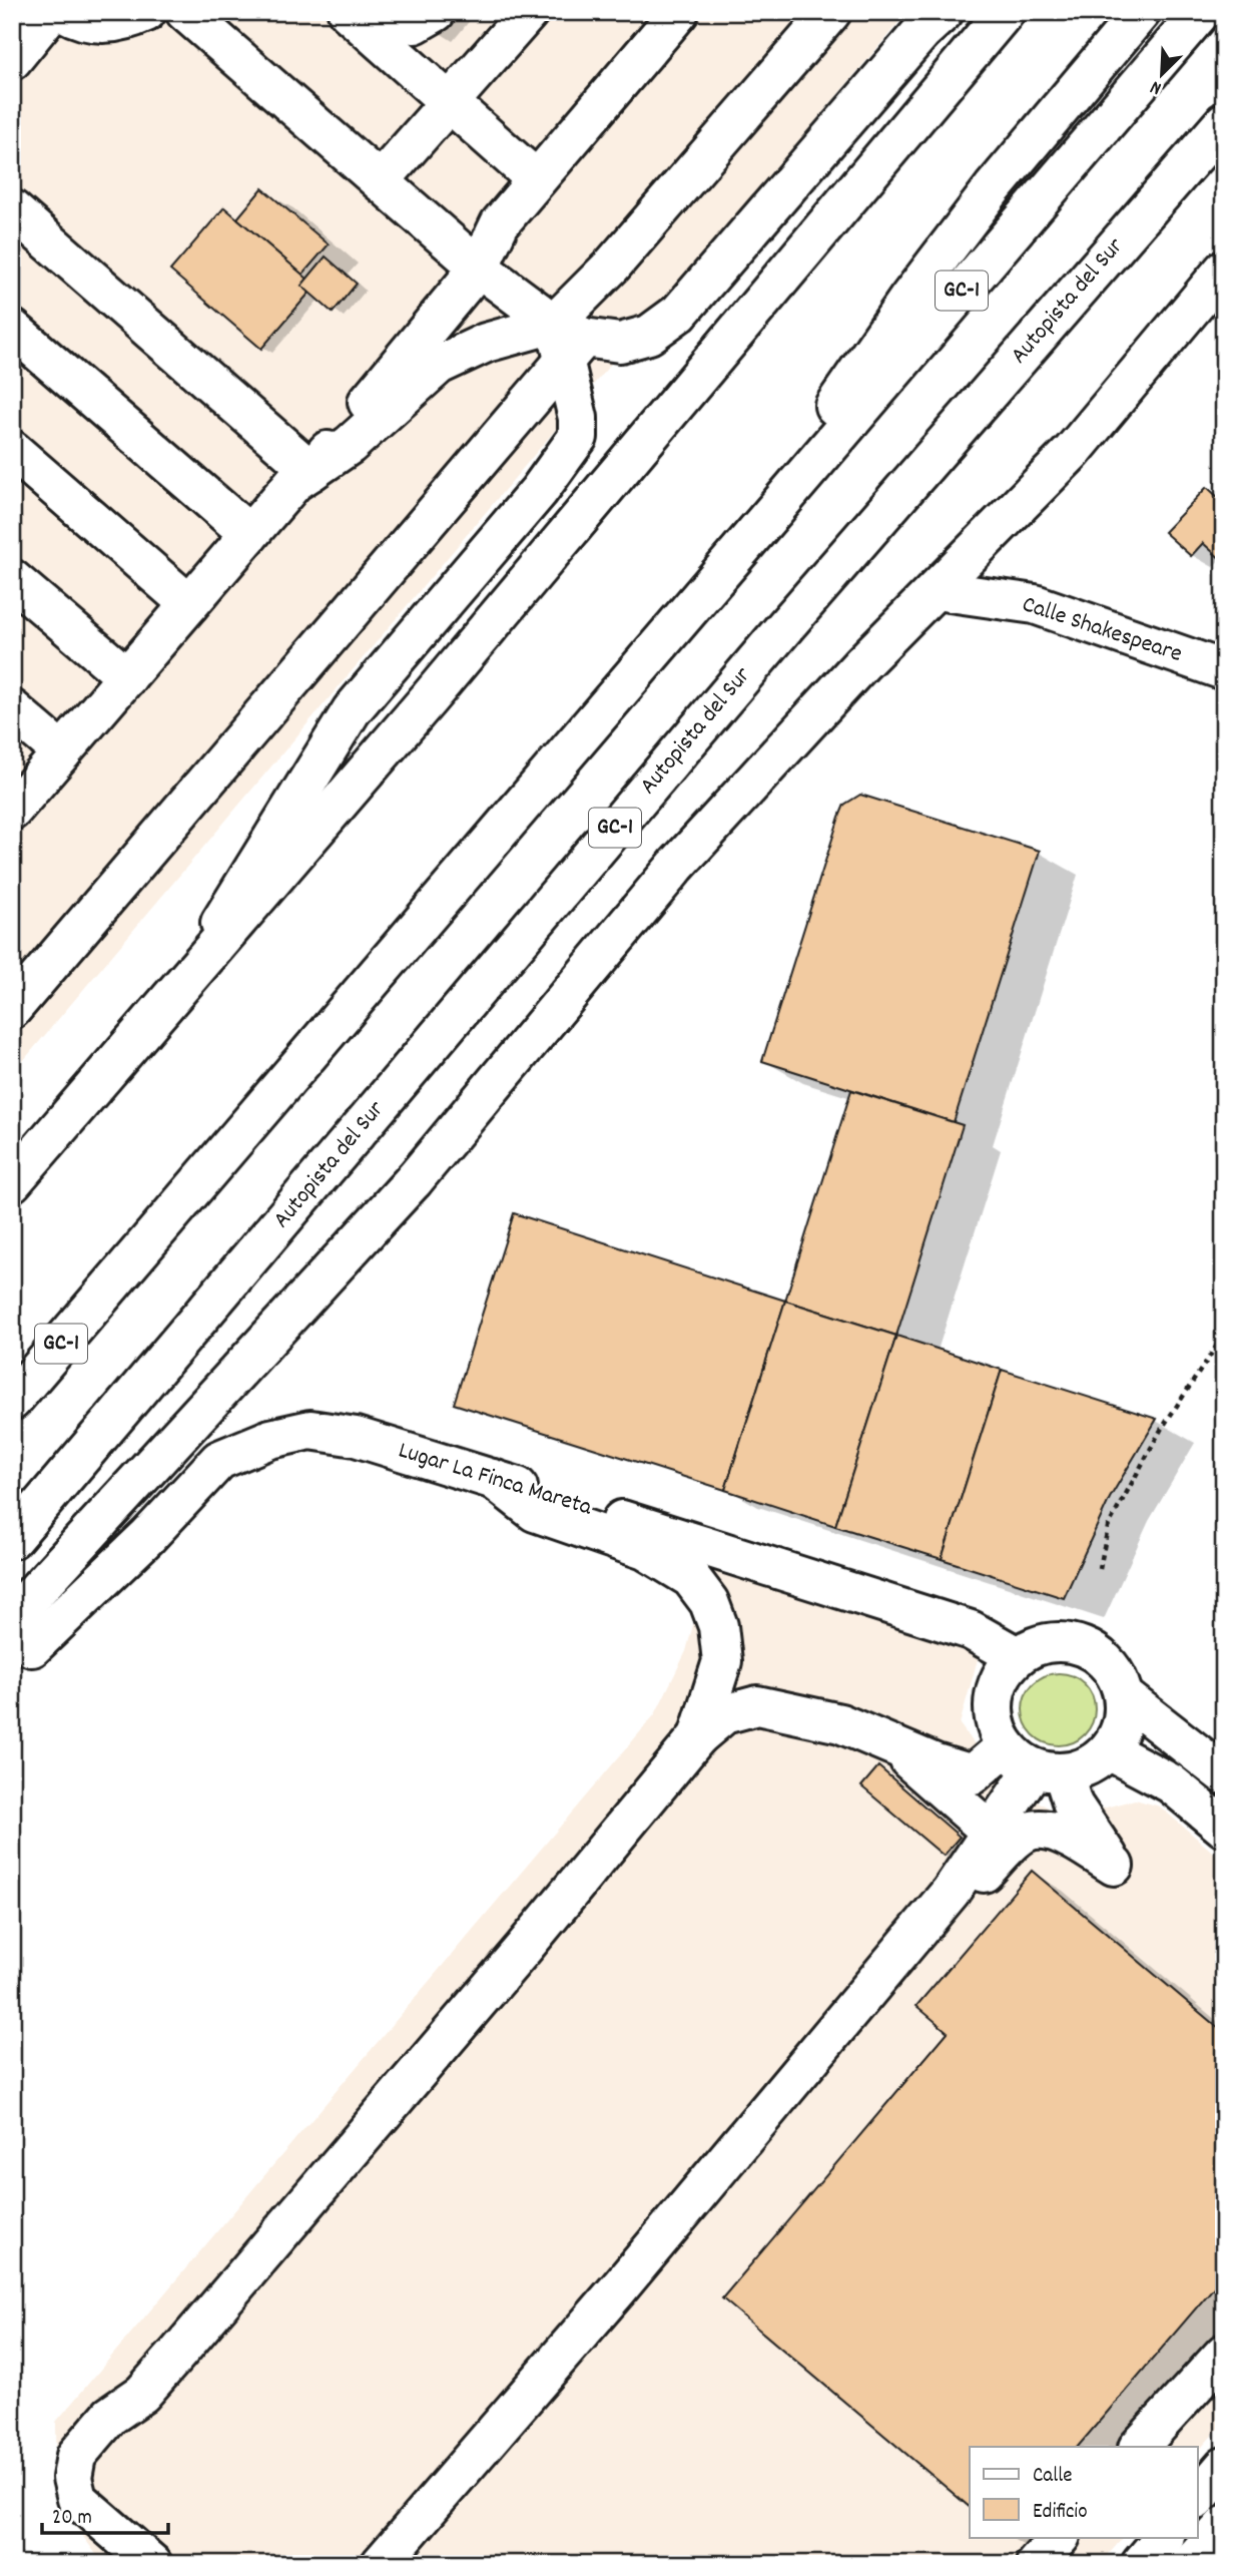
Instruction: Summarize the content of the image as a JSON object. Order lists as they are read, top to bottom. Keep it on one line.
{"streets":{"main road":["GC-1","Autopista del Sur","Calle Shakespeare","Lugar La Finca Mareta"]},"legend":["Calle","Edificio"],"scale_bar":"20 m","north":"bottom left"}
